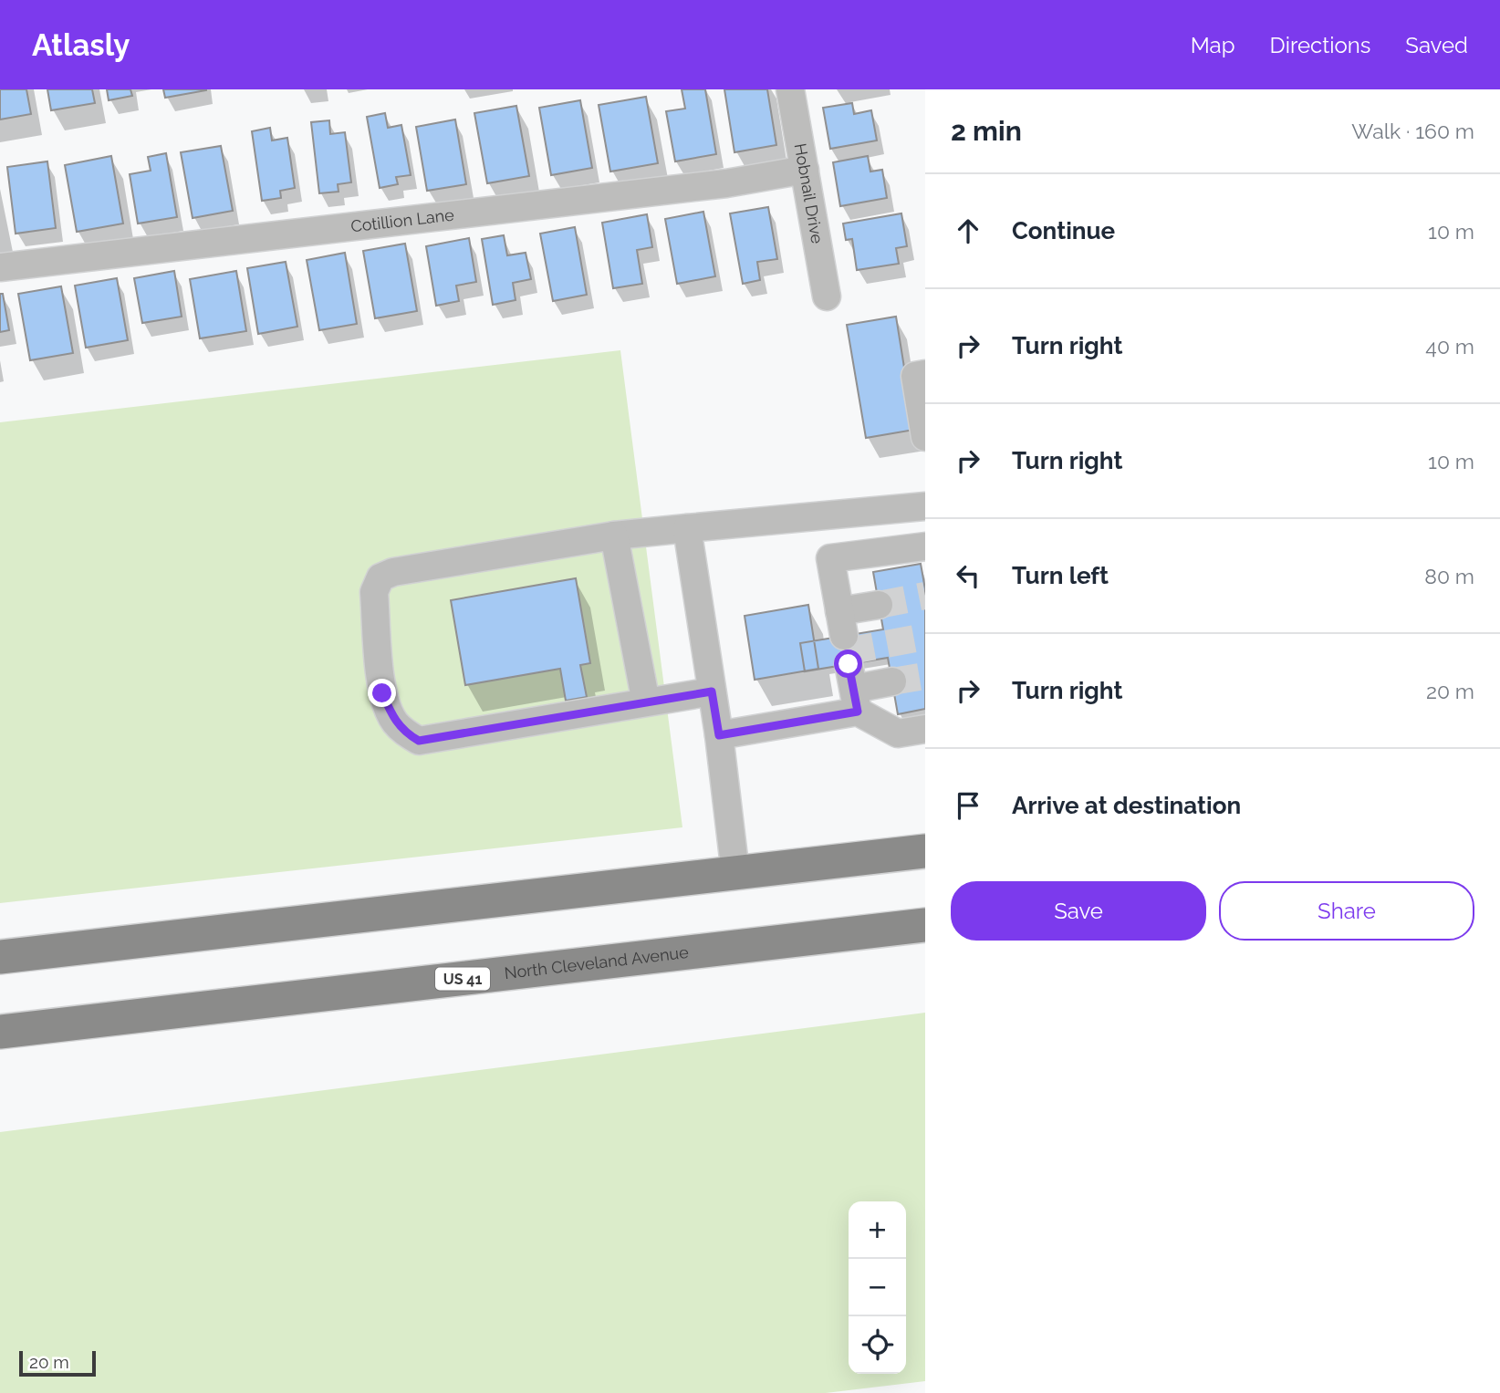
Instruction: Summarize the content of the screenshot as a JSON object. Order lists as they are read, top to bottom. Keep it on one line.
{"streets":{"main road":["North Cleveland Avenue","US 41"],"street":["Hobnail Drive","Cotillion Lane"]},"crossings":[["Hobnail Drive","Cotillion Lane"]],"scale_bar":"20 m","page":{"header":"Atlasly","nav":["Map","Directions","Saved"],"heading":["2 min","Walk · 160 m"],"list":[["Continue","10 m"],["Turn right","40 m"],["Turn right","10 m"],["Turn left","80 m"],["Turn right","20 m"],"Arrive at destination"],"buttons":["Save","Share"],"map_buttons":["+","−"],"scale":"20 m"}}
